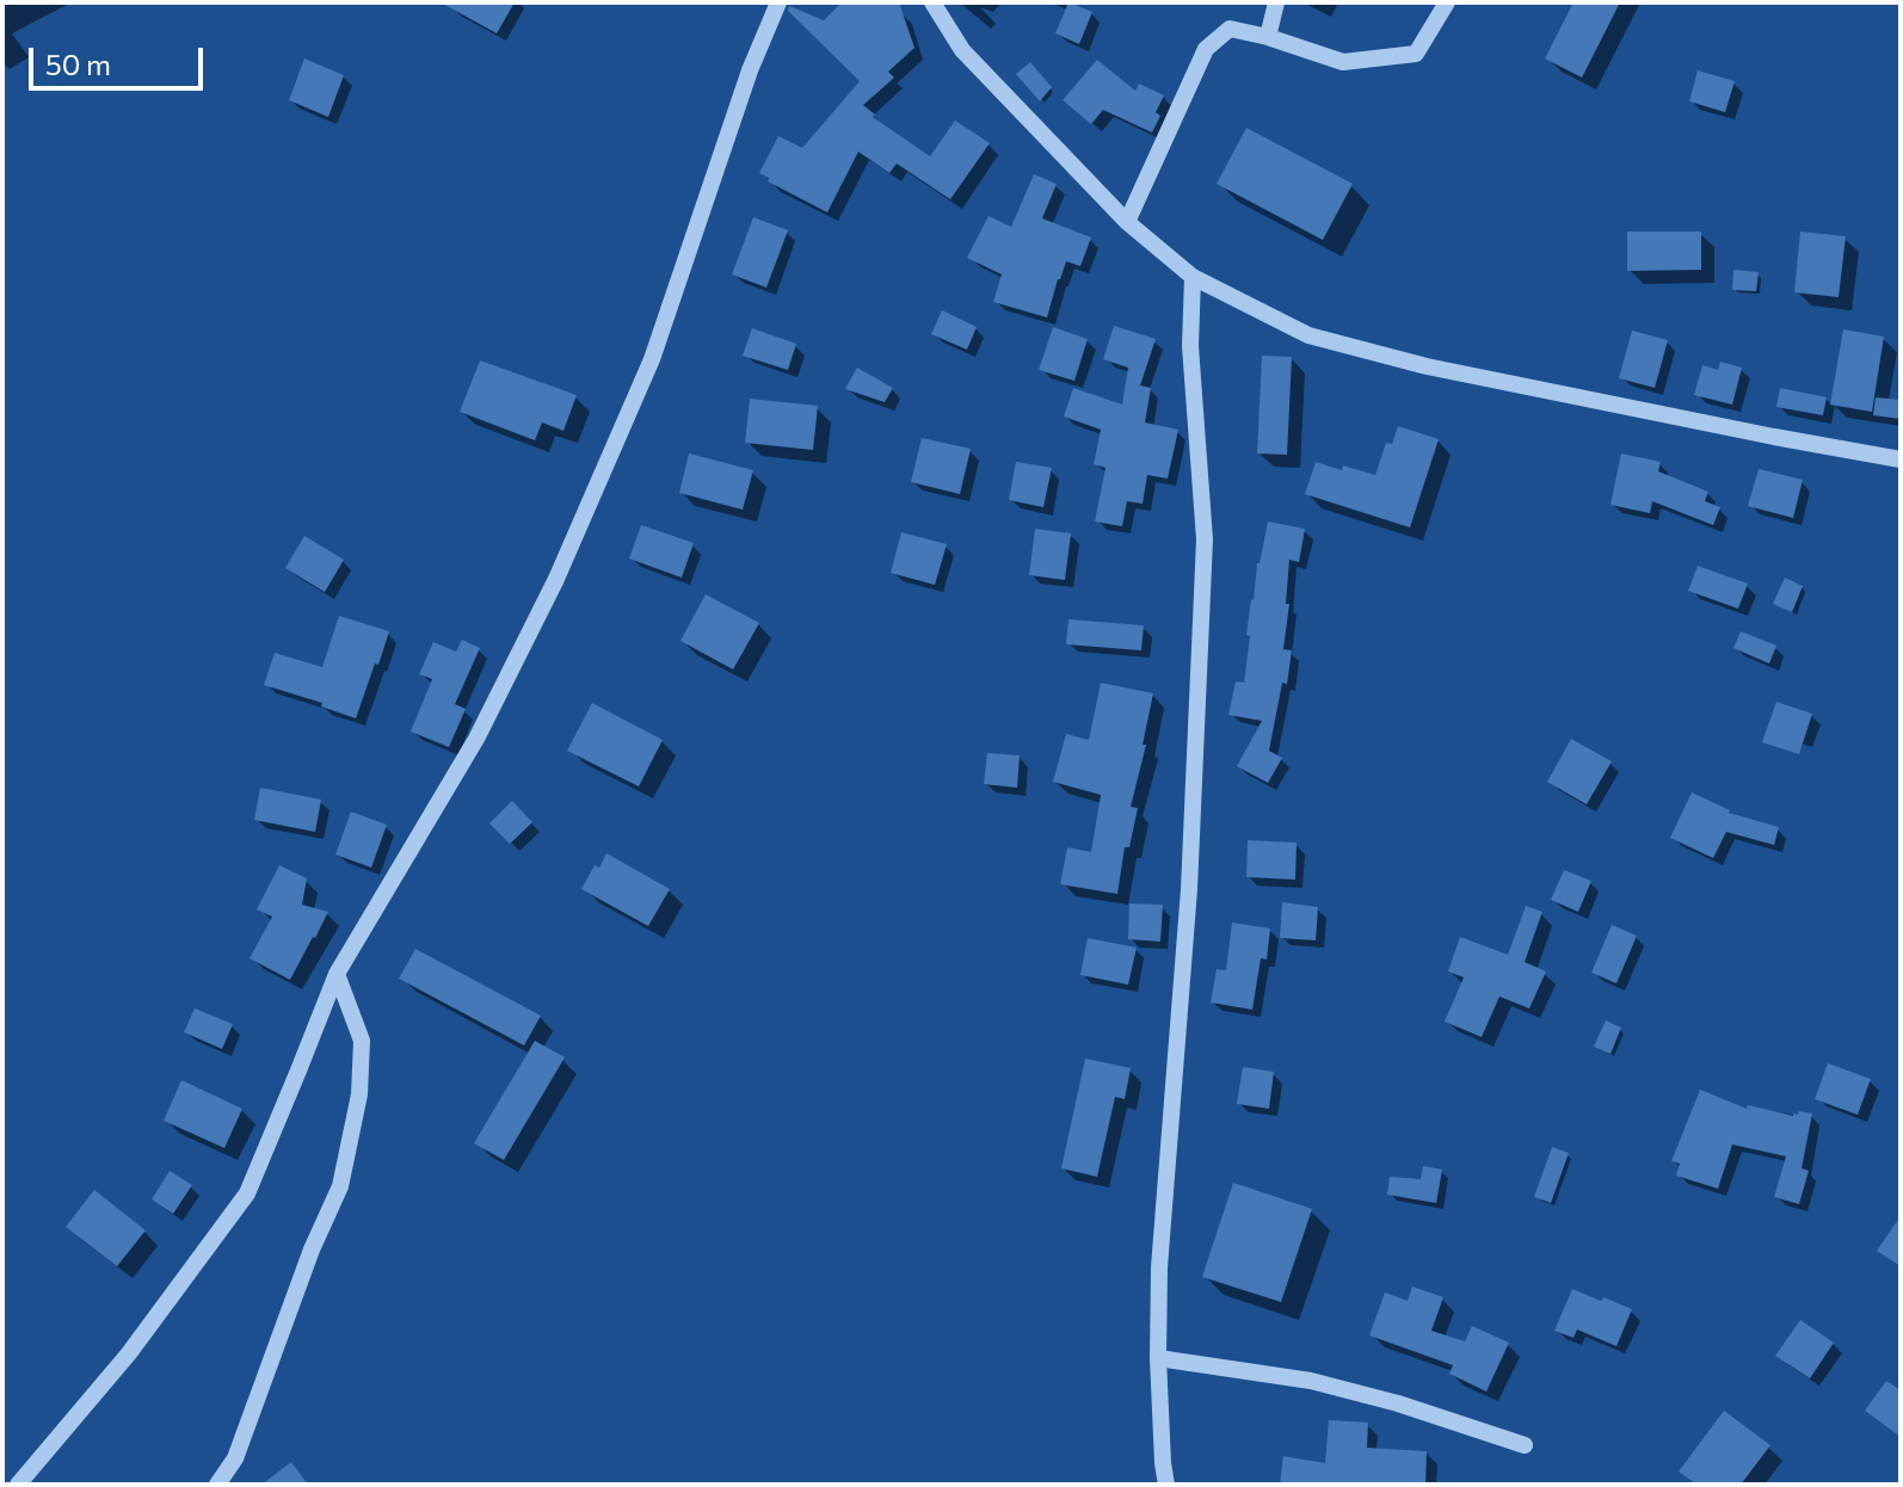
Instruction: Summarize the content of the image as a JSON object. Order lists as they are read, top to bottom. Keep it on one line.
{"scale_bar":"50 m"}
